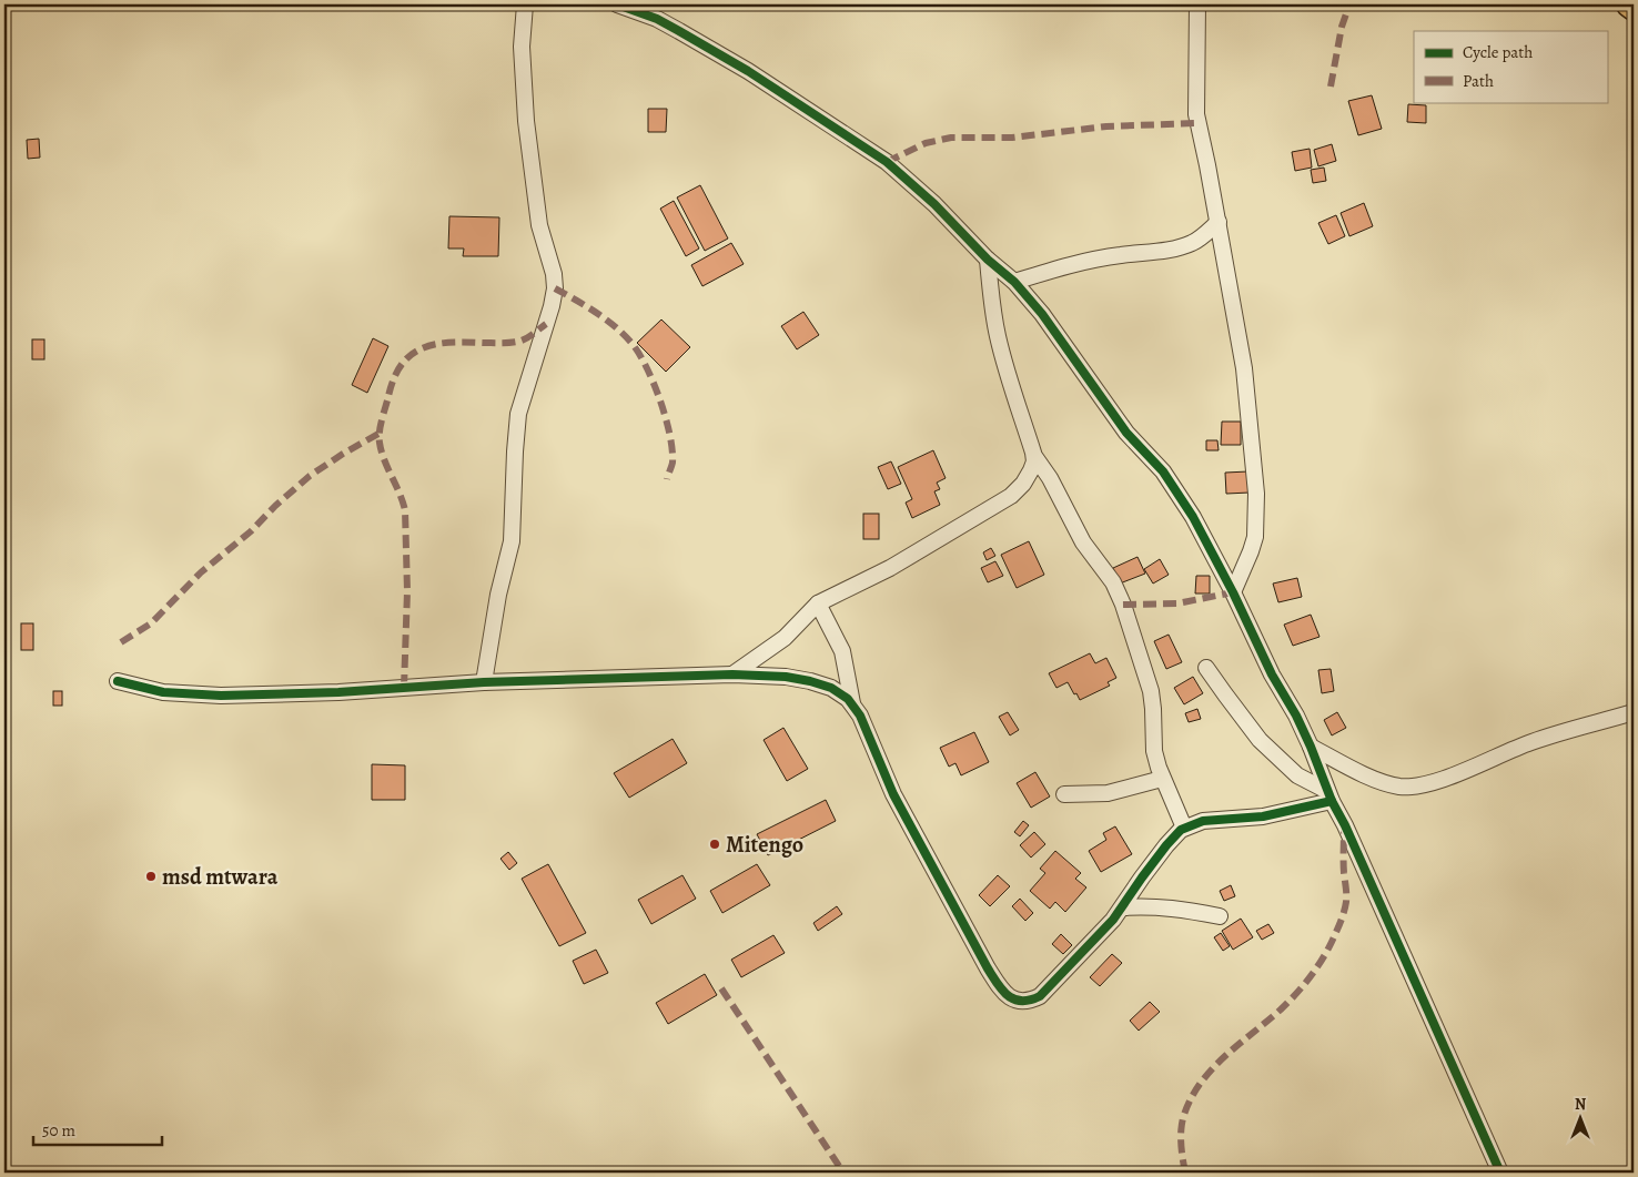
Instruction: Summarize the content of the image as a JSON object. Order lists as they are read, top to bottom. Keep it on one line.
{"places":["Mitengo","msd mtwara"],"legend":["Cycle path","Path"],"scale_bar":"50 m","north":"top"}
